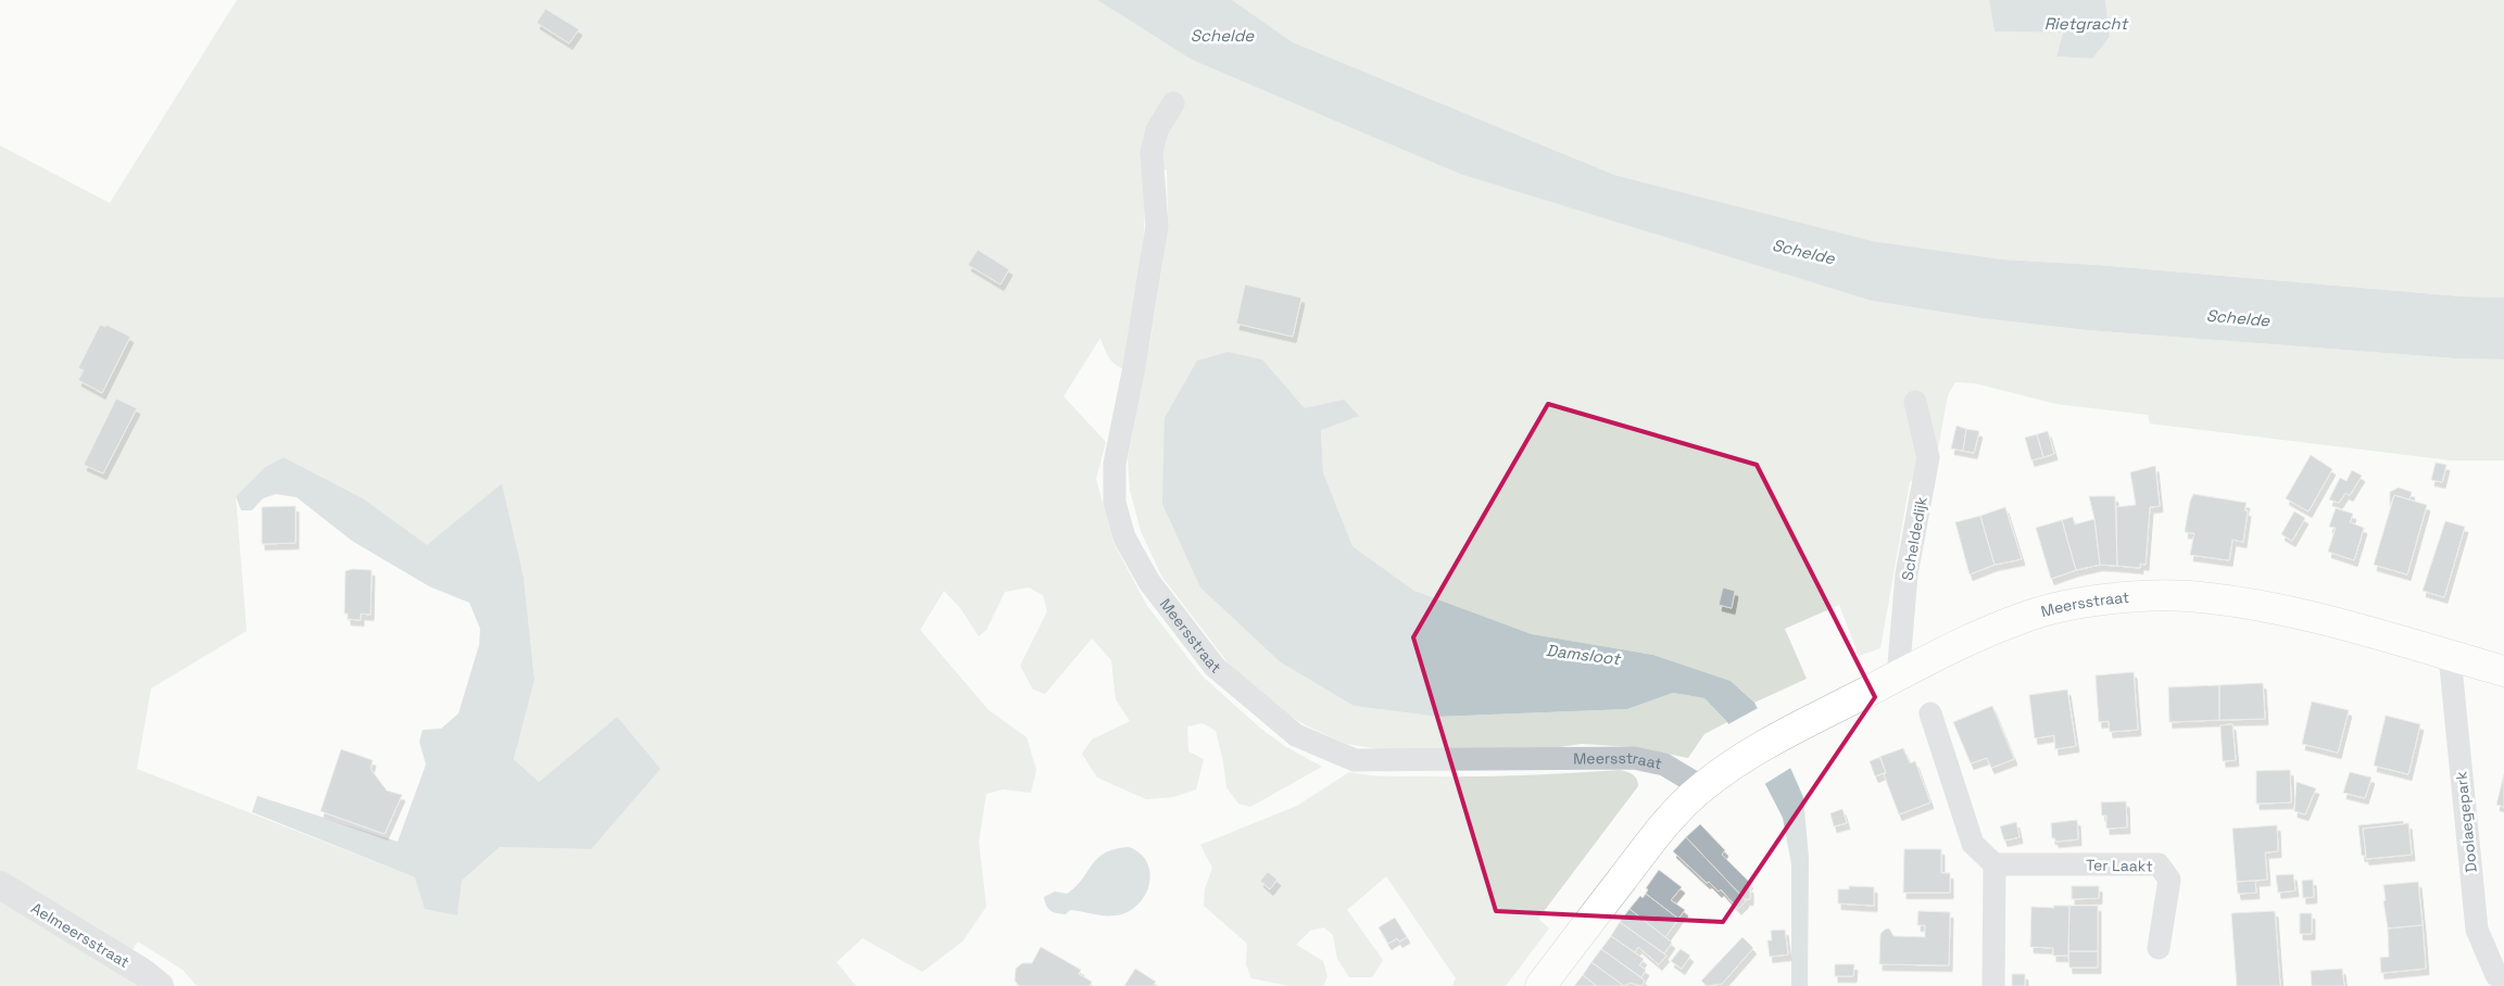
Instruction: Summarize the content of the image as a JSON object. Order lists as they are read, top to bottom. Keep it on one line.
{"streets":{"main road":["Meersstraat"],"street":["Scheldedijk","Doolaegepark","Ter Laakt","Aelmeersstraat"]},"crossings":[["Scheldedijk","Meersstraat"],["Meersstraat","Doolaegepark"]],"water":["Rietgracht","Schelde","Damsloot"]}
